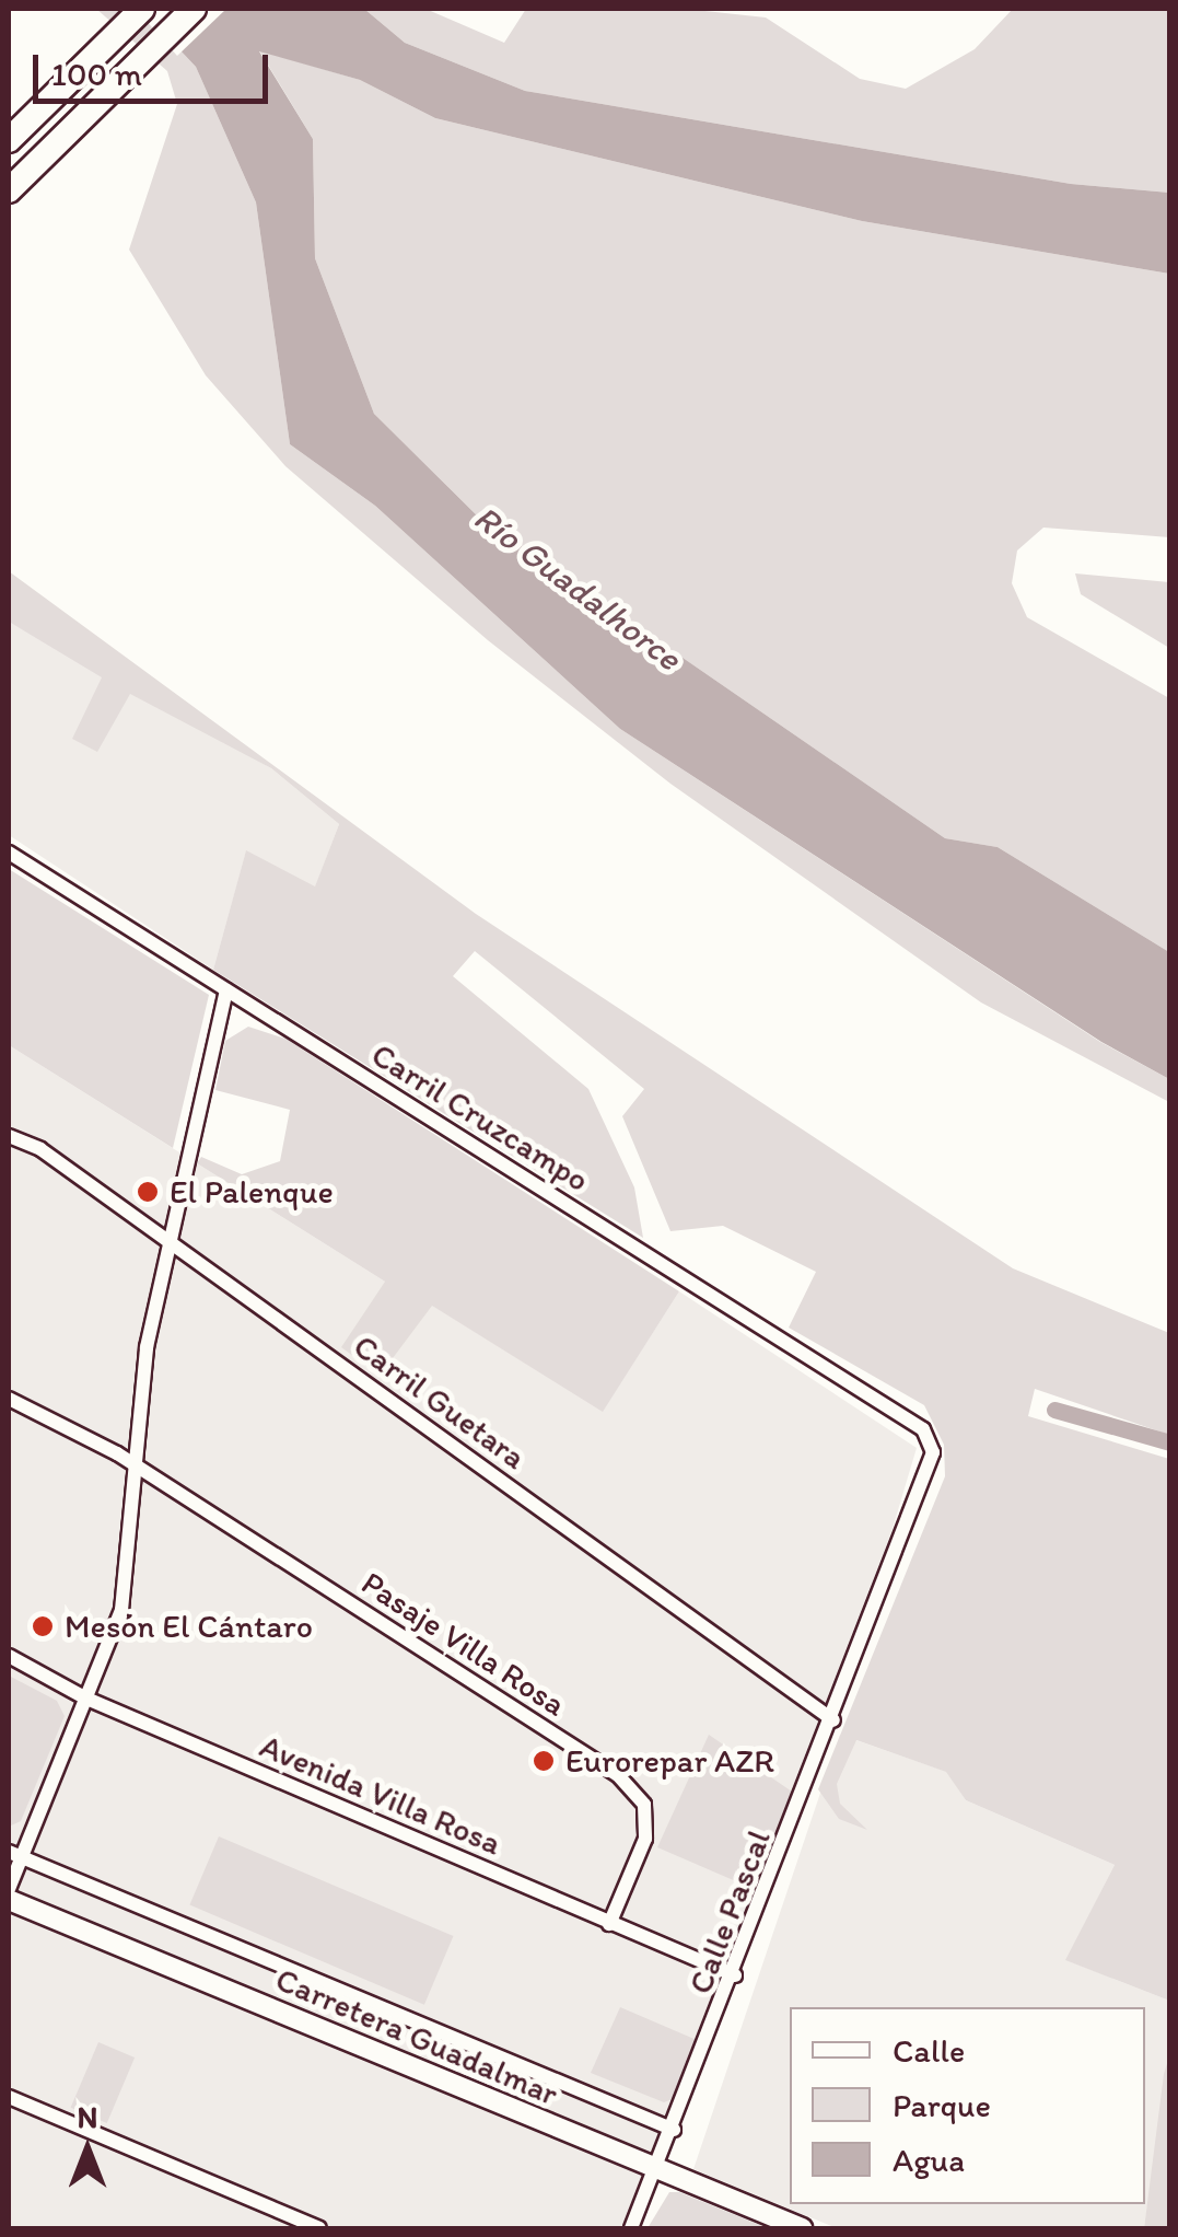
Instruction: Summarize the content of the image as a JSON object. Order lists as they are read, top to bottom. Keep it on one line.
{"streets":{"street":["Carril Cruzcampo","Carril Guetara","Pasaje Villa Rosa","Avenida Villa Rosa","Calle Pascal","Carretera Guadalmar"]},"crossings":[["Carril Cruzcampo","Calle Pascal"],["Carril Guetara","Calle Pascal"],["Pasaje Villa Rosa","Avenida Villa Rosa"],["Avenida Villa Rosa","Calle Pascal"],["Calle Pascal","Carretera Guadalmar"]],"water":["Río Guadalhorce"],"places":["El Palenque","Mesón El Cántaro","Eurorepar AZR"],"legend":["Calle","Parque","Agua"],"scale_bar":"100 m","north":"top"}
